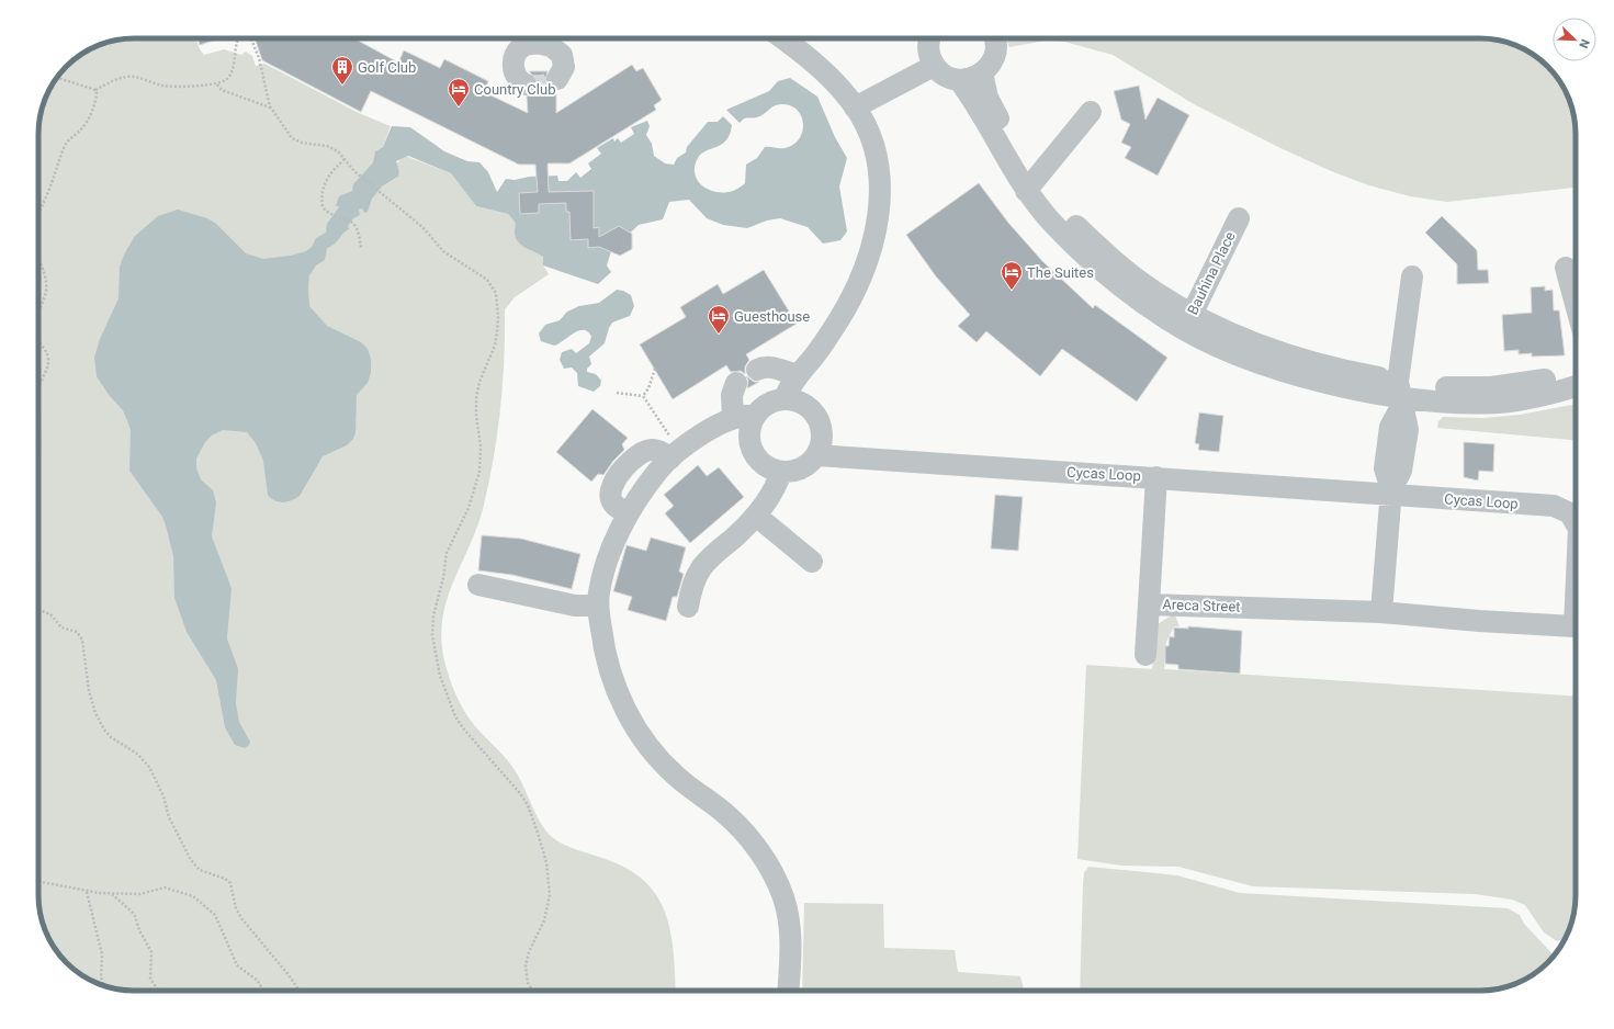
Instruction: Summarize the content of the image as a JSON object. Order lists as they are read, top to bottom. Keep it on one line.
{"streets":{"street":["Bauhina Place","Cycas Loop","Areca Street"]},"crossings":[["Cycas Loop","Areca Street"]],"places":{"building":["Golf Club"],"hotel":["Country Club","The Suites","Guesthouse"]},"north":"bottom right"}
